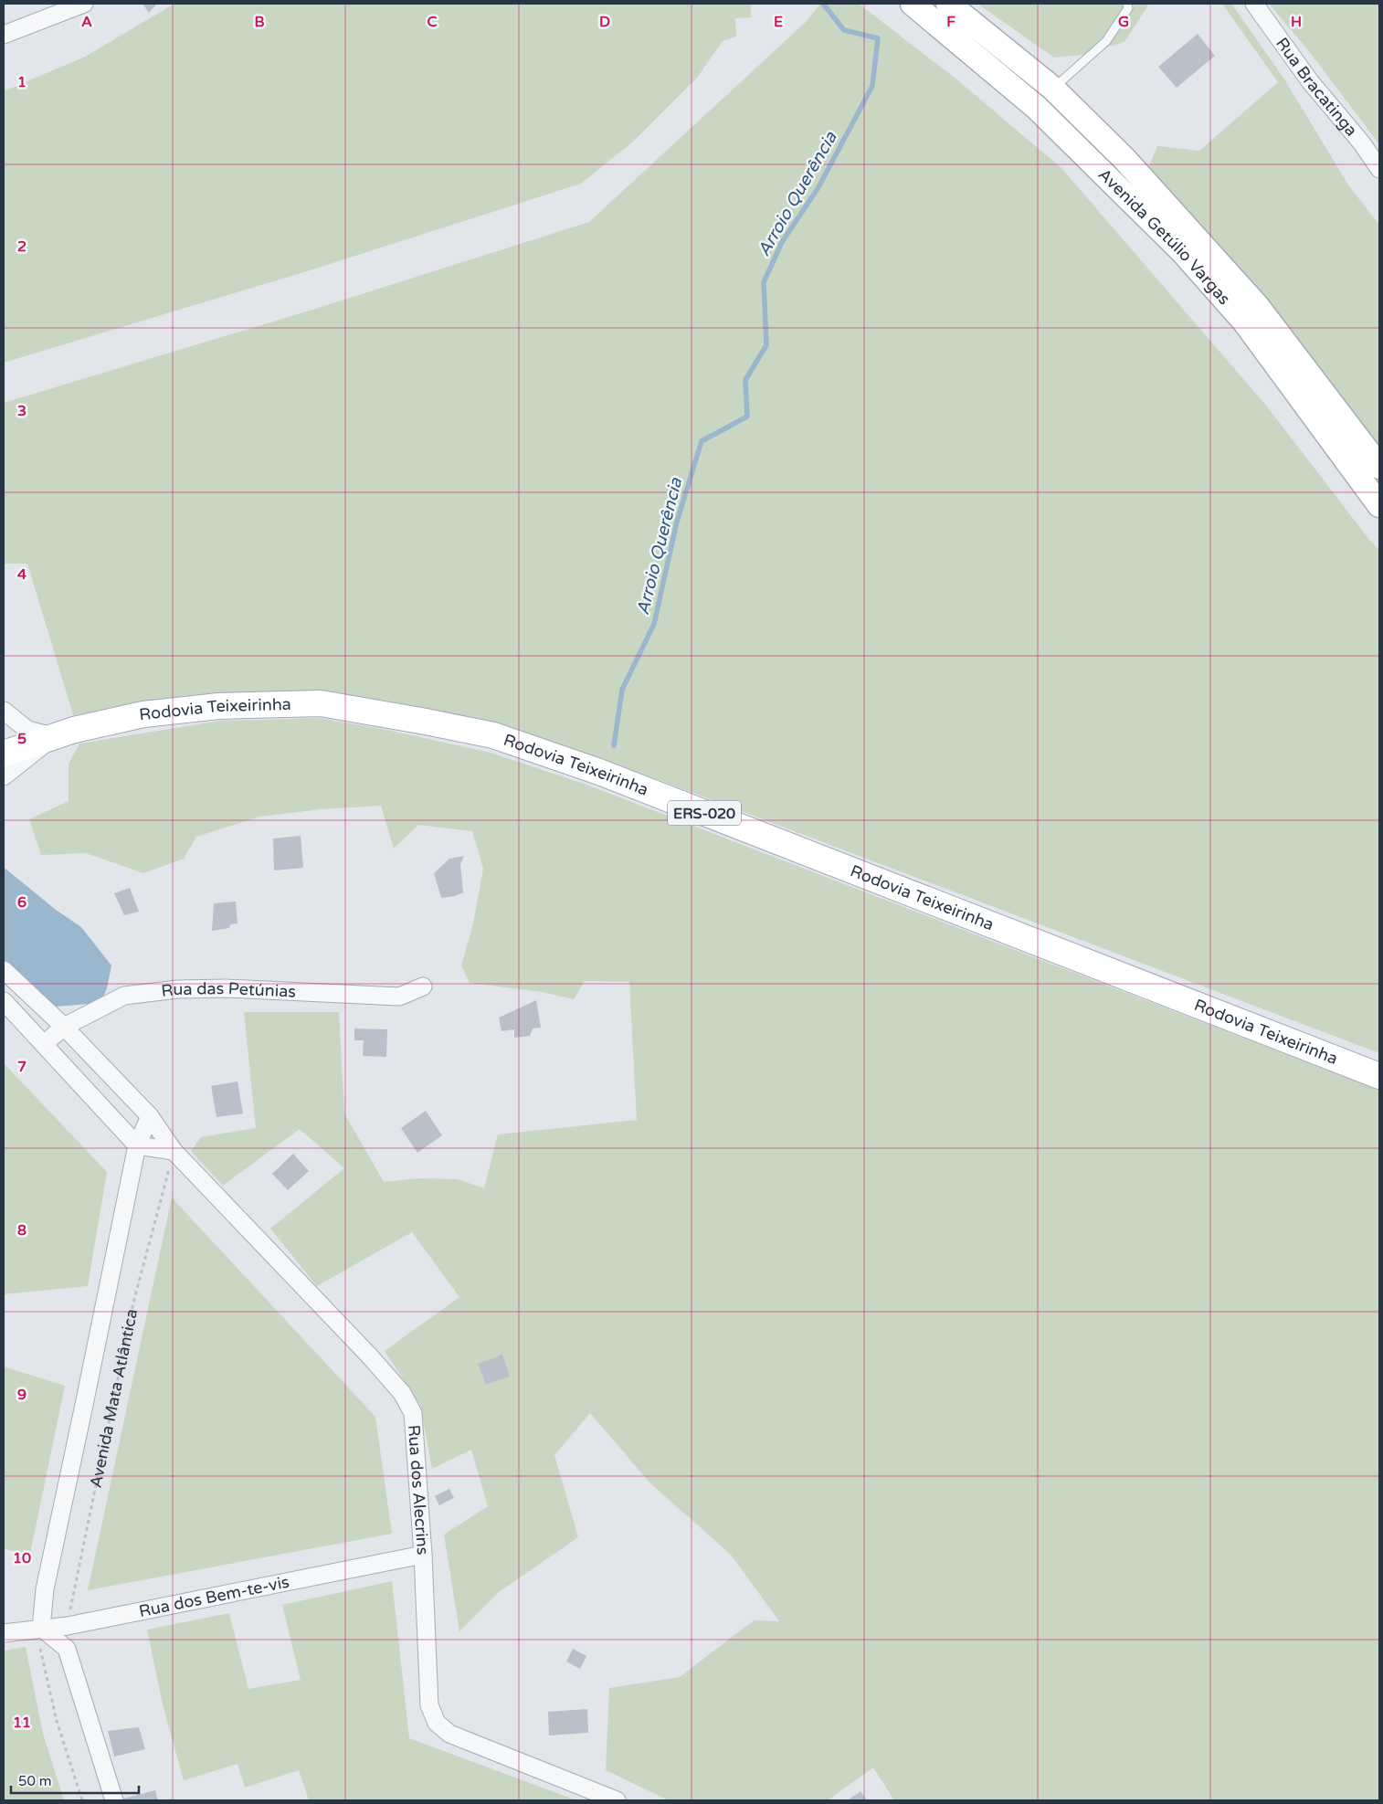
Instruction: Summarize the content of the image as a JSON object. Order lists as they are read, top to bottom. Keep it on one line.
{"streets":{"main road":["Avenida Getúlio Vargas","Rodovia Teixeirinha","ERS-020"],"street":["Rua Bracatinga","Rua das Petúnias","Avenida Mata Atlântica","Rua dos Alecrins","Rua dos Bem-te-vis"]},"crossings":[["Avenida Mata Atlântica","Rua dos Alecrins"],["Avenida Mata Atlântica","Rua dos Bem-te-vis"],["Rua dos Alecrins","Rua dos Bem-te-vis"]],"water":["Arroio Querência"],"scale_bar":"50 m","grid":{"columns":["A","B","C","D","E","F","G","H"],"rows":["1","2","3","4","5","6","7","8","9","10","11"]}}
